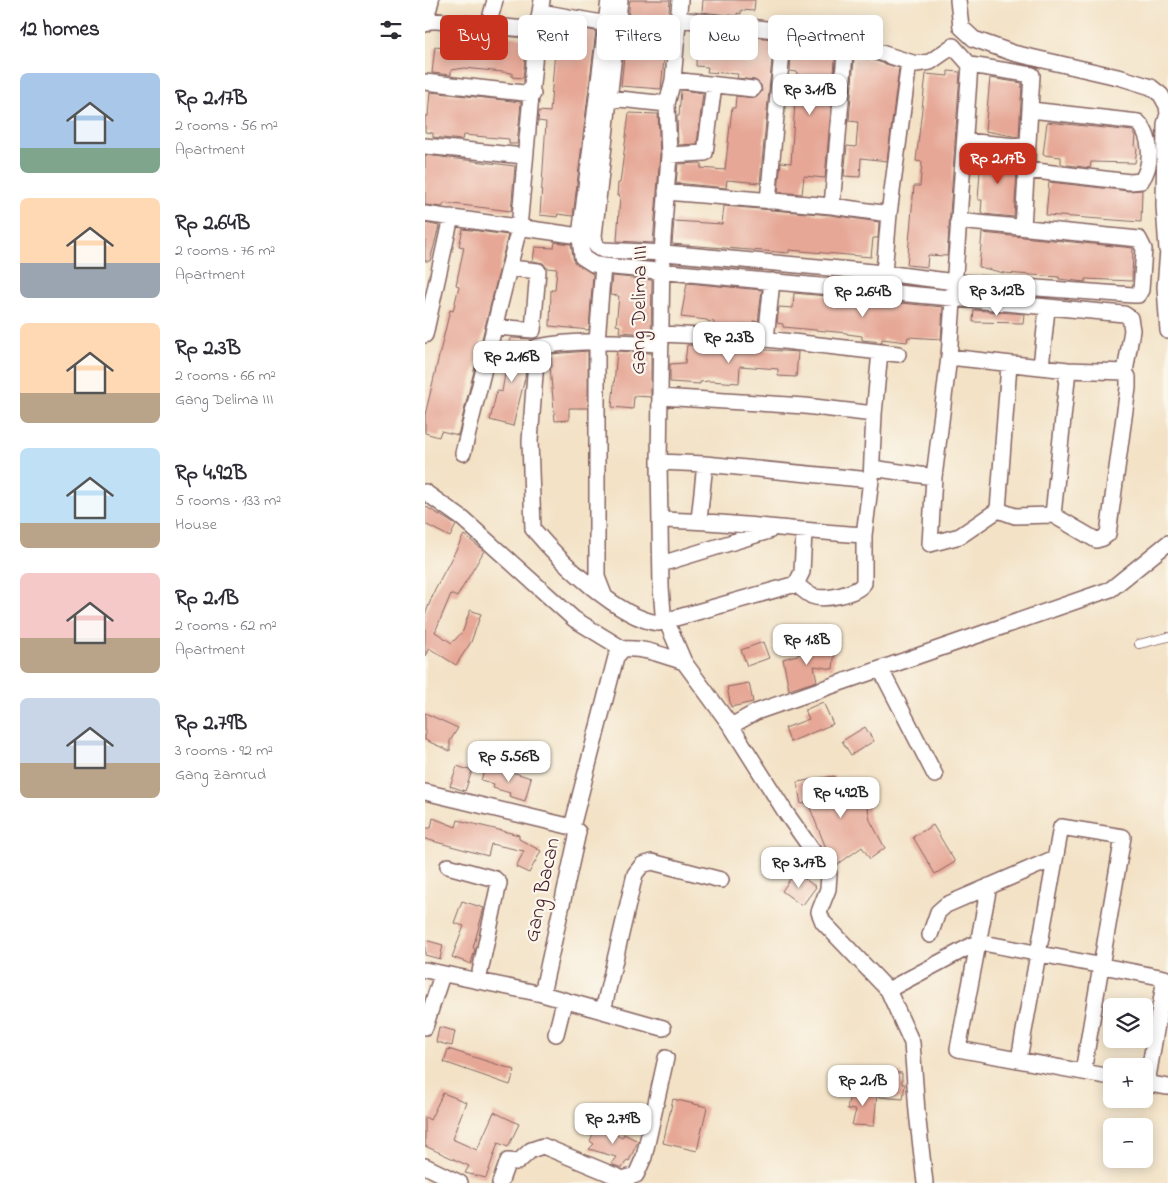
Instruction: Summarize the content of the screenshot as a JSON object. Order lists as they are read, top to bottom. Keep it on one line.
{"streets":{"street":["Gang Delima III","Gang Bacan"]},"page":{"heading":"12 homes","chip":["Buy","Rent","Filters","New","Apartment"],"list":[{"name":"Rp 2.17B","note":"2 rooms · 56 m² · Apartment"},{"name":"Rp 2.64B","note":"2 rooms · 76 m² · Apartment"},{"name":"Rp 2.3B","note":"2 rooms · 66 m² · Gang Delima III"},{"name":"Rp 4.92B","note":"5 rooms · 133 m² · House"},{"name":"Rp 2.1B","note":"2 rooms · 62 m² · Apartment"},{"name":"Rp 2.79B","note":"3 rooms · 92 m² · Gang Zamrud"}],"price":["Rp 3.11B","Rp 2.17B","Rp 3.12B","Rp 2.64B","Rp 2.3B","Rp 2.16B","Rp 1.8B","Rp 5.56B","Rp 4.92B","Rp 3.17B","Rp 2.1B","Rp 2.79B"],"map_buttons":["+","−"]}}
